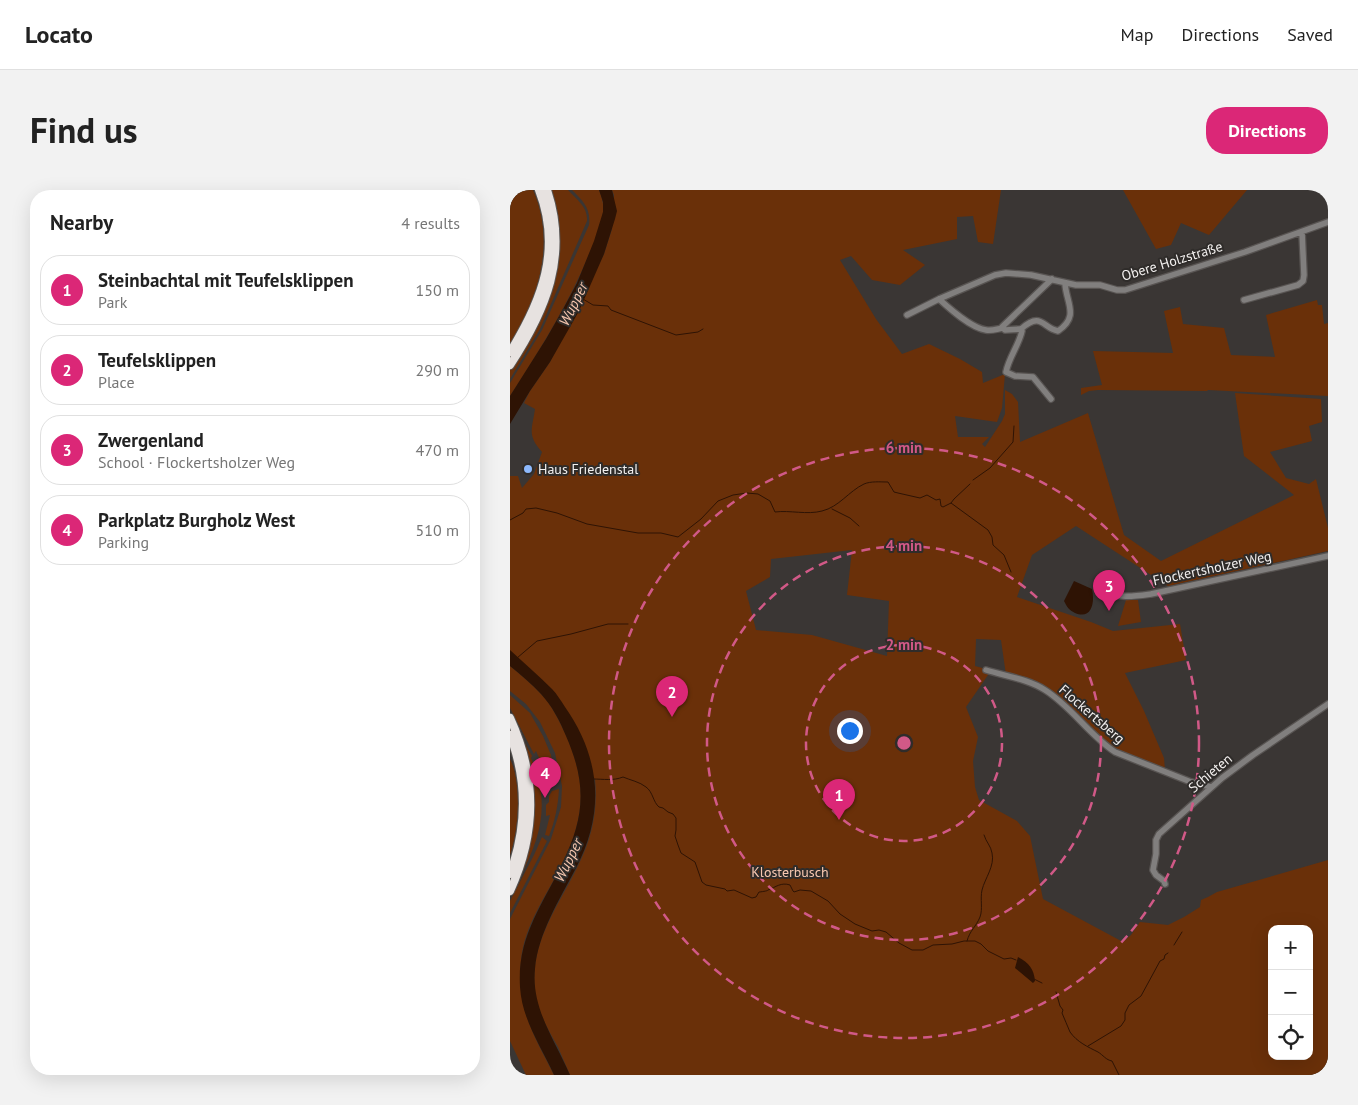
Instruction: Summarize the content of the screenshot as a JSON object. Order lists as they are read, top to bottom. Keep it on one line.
{"streets":{"street":["Obere Holzstraße","Flockertsholzer Weg","Flockertsberg","Schieten"]},"crossings":[["Flockertsberg","Schieten"]],"water":["Wupper"],"parks":["Klosterbusch"],"places":["Haus Friedenstal"],"page":{"header":"Locato","nav":["Map","Directions","Saved"],"title":"Find us","buttons":"Directions","heading":["Nearby","4 results"],"list":[{"mark":"1","name":"Steinbachtal mit Teufelsklippen","note":"Park","value":"150 m"},{"mark":"2","name":"Teufelsklippen","note":"Place","value":"290 m"},{"mark":"3","name":"Zwergenland","note":"School · Flockertsholzer Weg","value":"470 m"},{"mark":"4","name":"Parkplatz Burgholz West","note":"Parking","value":"510 m"}],"pins":["3","2","4","1"],"map_buttons":["+","−"]},"rings":["6 min","4 min","2 min"]}
